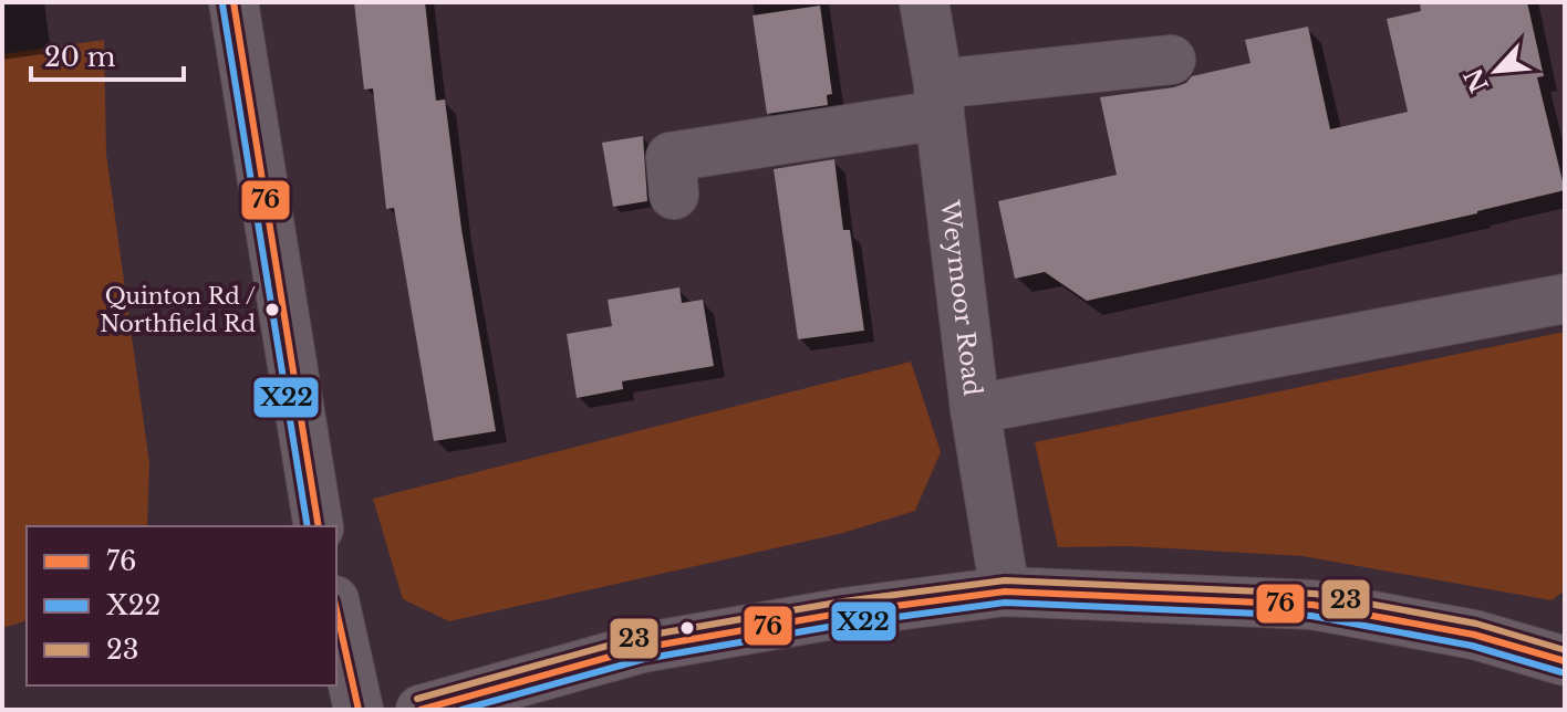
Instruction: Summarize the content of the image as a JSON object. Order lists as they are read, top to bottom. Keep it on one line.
{"streets":{"street":["Weymoor Road"]},"places":["Quinton Rd / Northfield Rd"],"lines":["transit line 76","transit line X22","transit line 23"],"legend":["76","X22","23"],"scale_bar":"20 m","north":"bottom left"}
